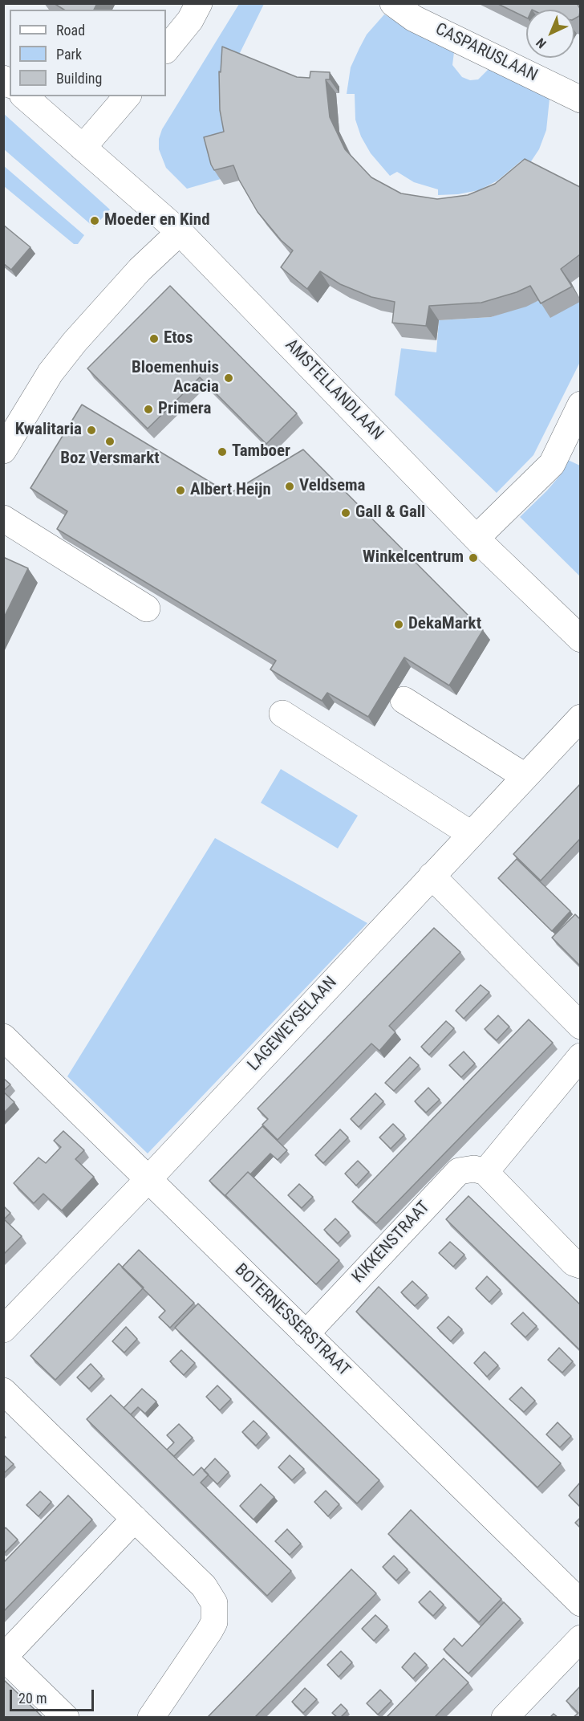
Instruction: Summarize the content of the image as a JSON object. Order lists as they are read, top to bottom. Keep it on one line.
{"streets":{"street":["CASPARUSLAAN","AMSTELLANDLAAN","LAGEWEYSELAAN","KIKKENSTRAAT","BOTERNESSERSTRAAT"]},"crossings":[["LAGEWEYSELAAN","BOTERNESSERSTRAAT"],["KIKKENSTRAAT","BOTERNESSERSTRAAT"]],"places":["Moeder en Kind","Etos","Bloemenhuis Acacia","Primera","Kwalitaria","Boz Versmarkt","Tamboer","Veldsema","Albert Heijn","Gall & Gall","Winkelcentrum","DekaMarkt"],"legend":["Road","Park","Building"],"scale_bar":"20 m","north":"bottom left"}
